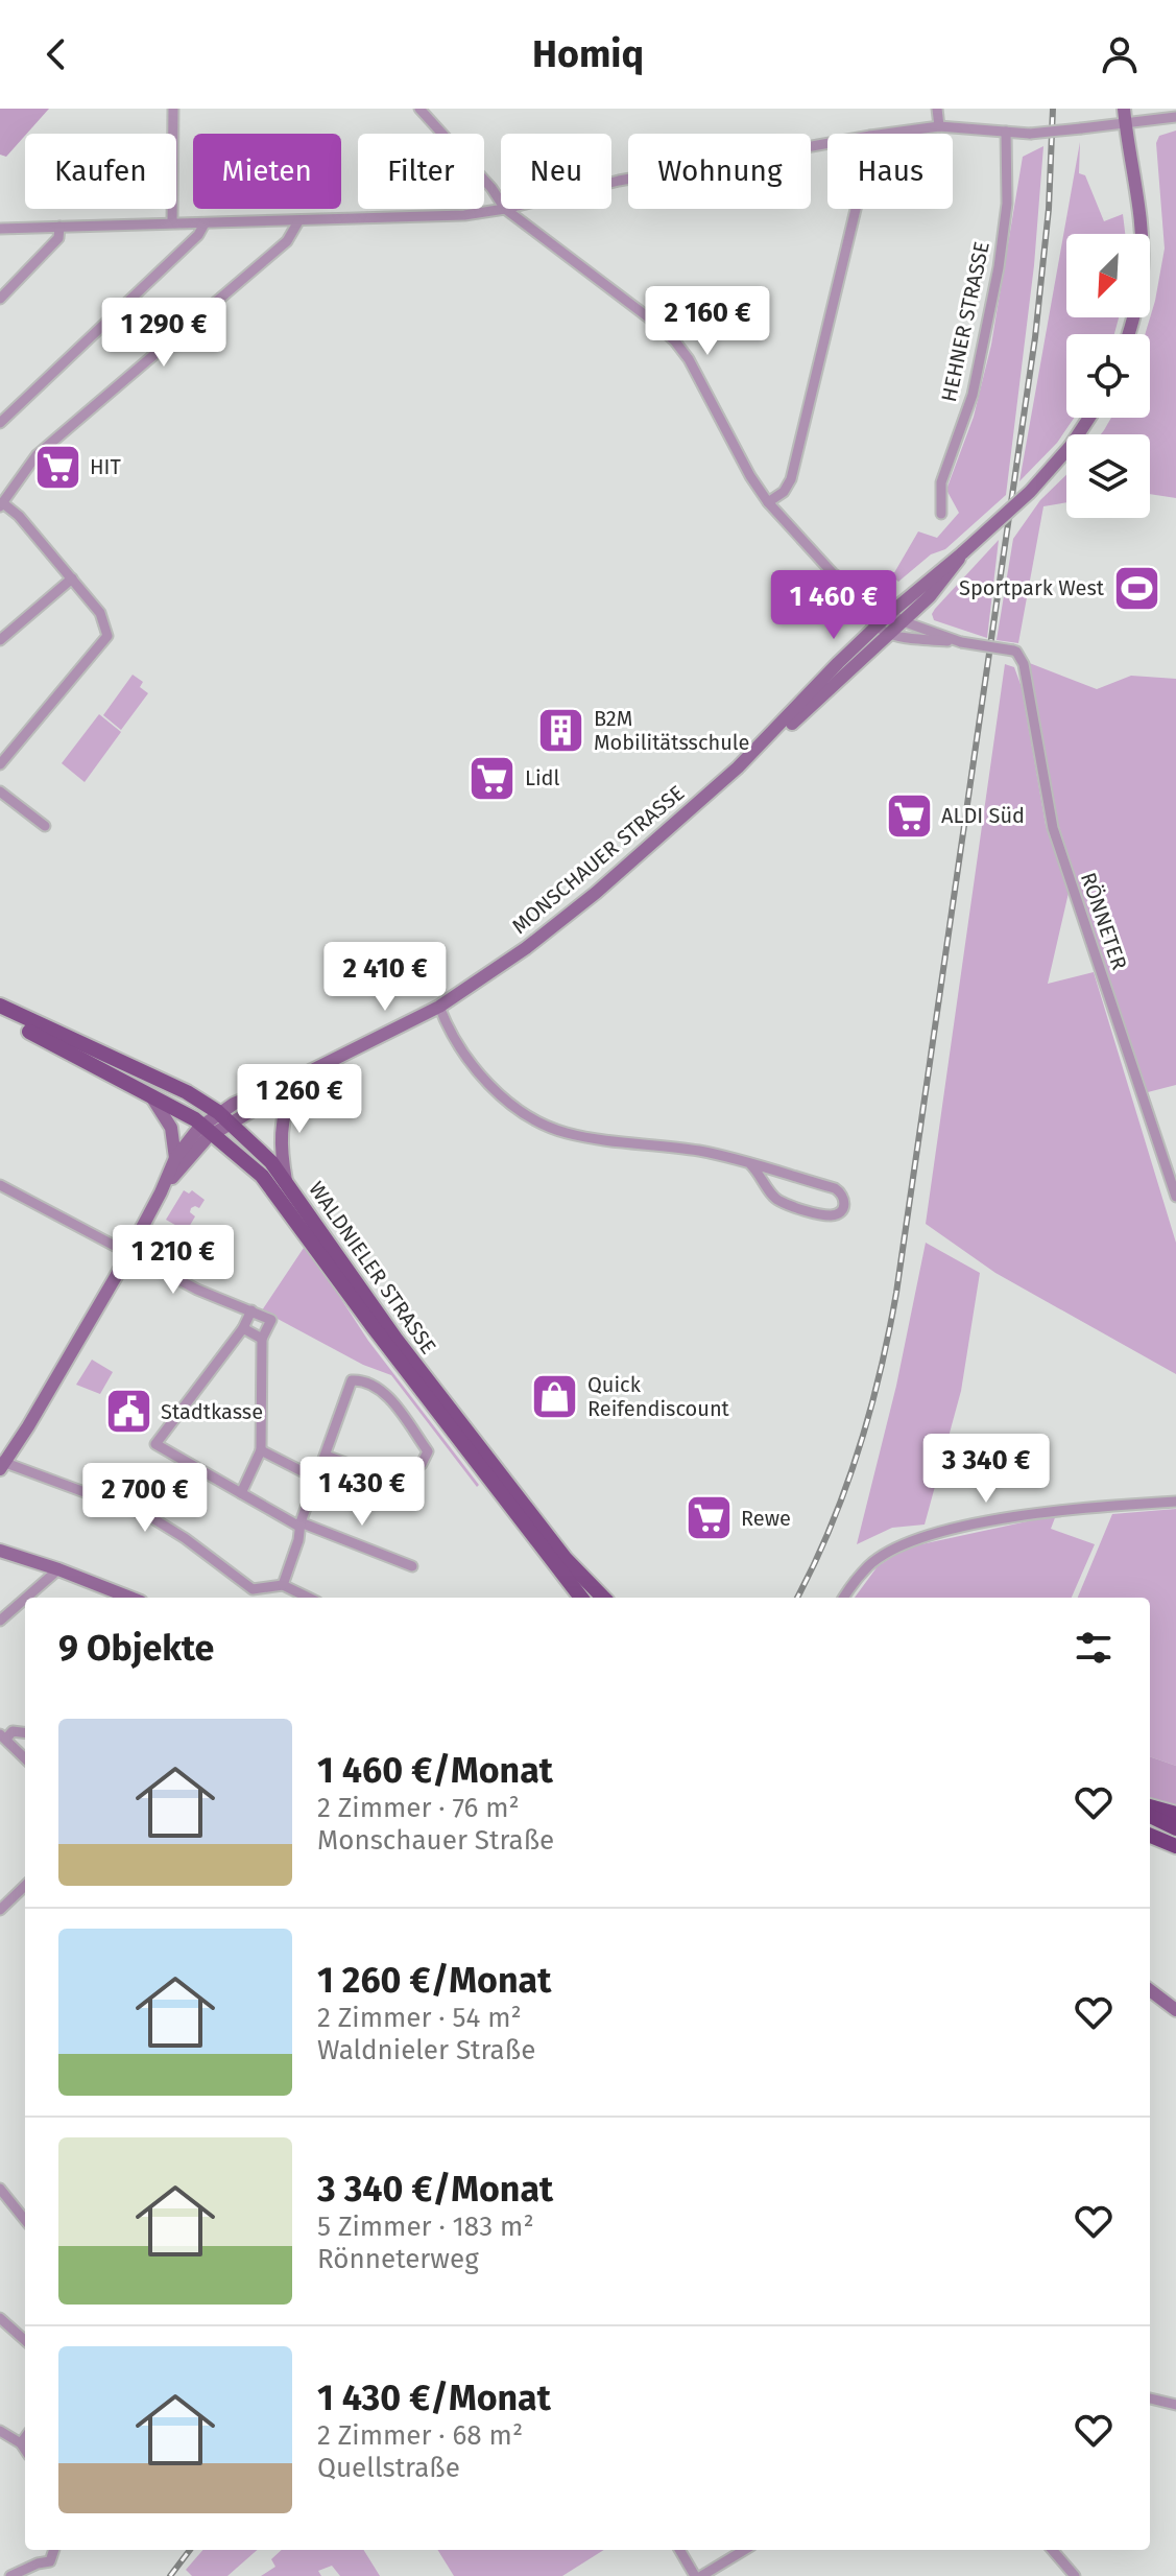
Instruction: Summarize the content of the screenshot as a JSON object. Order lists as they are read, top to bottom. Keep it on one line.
{"streets":{"main road":["MONSCHAUER STRASSE","WALDNIELER STRASSE"],"street":["HEHNER STRASSE","RÖNNETER"]},"crossings":[["MONSCHAUER STRASSE","WALDNIELER STRASSE"]],"places":{"supermarket":["HIT","Lidl","ALDI Süd","Rewe"],"sports":["Sportpark West"],"building":["B2M Mobilitätsschule"],"shop":["Quick Reifendiscount"],"public building":["Stadtkasse"]},"north":"bottom left","page":{"header":"Homiq","chip":["Kaufen","Mieten","Filter","Neu","Wohnung","Haus"],"price":["2 160 €","1 290 €","1 460 €","2 410 €","1 260 €","1 210 €","3 340 €","1 430 €","2 700 €"],"heading":"9 Objekte","list":[{"name":"1 460 €/Monat","note":"2 Zimmer · 76 m² · Monschauer Straße"},{"name":"1 260 €/Monat","note":"2 Zimmer · 54 m² · Waldnieler Straße"},{"name":"3 340 €/Monat","note":"5 Zimmer · 183 m² · Rönneterweg"},{"name":"1 430 €/Monat","note":"2 Zimmer · 68 m² · Quellstraße"}]}}
